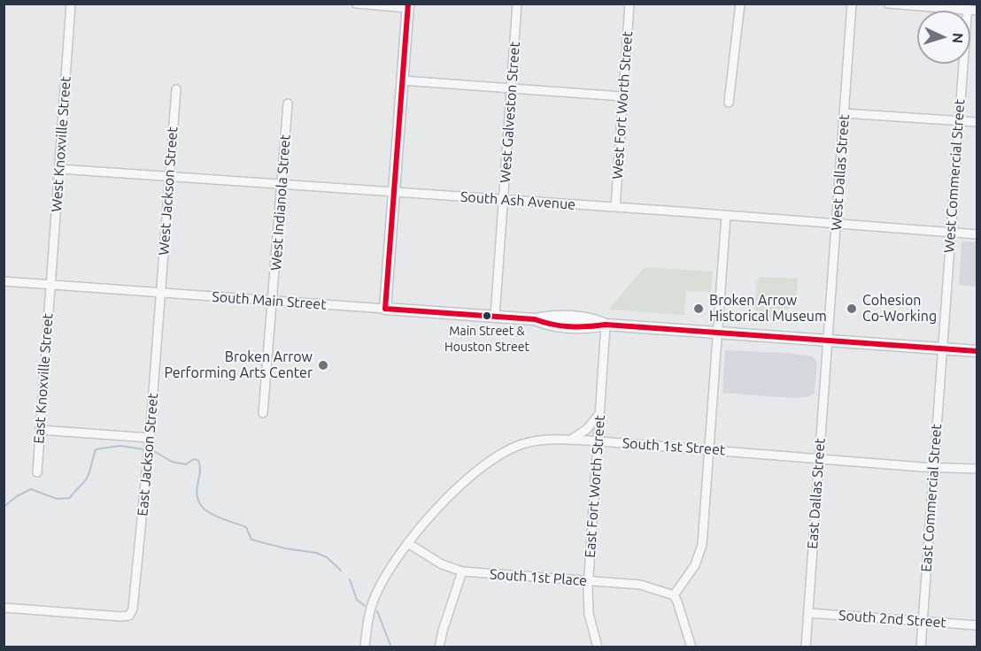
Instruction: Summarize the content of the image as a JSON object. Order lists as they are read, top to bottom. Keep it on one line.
{"streets":{"main road":["South Main Street"],"street":["West Fort Worth Street","West Galveston Street","West Knoxville Street","West Dallas Street","West Commercial Street","West Jackson Street","South Ash Avenue","West Indianola Street","East Knoxville Street","South 1st Street","East Jackson Street","East Fort Worth Street","East Dallas Street","East Commercial Street","South 1st Place","South 2nd Street"]},"crossings":[["West Fort Worth Street","South Ash Avenue"],["West Galveston Street","South Ash Avenue"],["West Galveston Street","South Main Street"],["West Knoxville Street","South Ash Avenue"],["West Knoxville Street","South Main Street"],["West Knoxville Street","East Knoxville Street"],["West Dallas Street","South Ash Avenue"],["West Dallas Street","South Main Street"],["West Dallas Street","East Dallas Street"],["West Commercial Street","South Ash Avenue"],["West Commercial Street","South Main Street"],["West Commercial Street","East Commercial Street"],["West Jackson Street","South Ash Avenue"],["West Jackson Street","South Main Street"],["West Jackson Street","East Jackson Street"],["South Ash Avenue","West Indianola Street"],["West Indianola Street","South Main Street"],["South Main Street","East Knoxville Street"],["South Main Street","East Jackson Street"],["South Main Street","East Fort Worth Street"],["South Main Street","East Dallas Street"],["South Main Street","East Commercial Street"],["South 1st Street","East Fort Worth Street"],["South 1st Street","East Dallas Street"],["South 1st Street","East Commercial Street"],["South 1st Street","South 1st Place"],["East Fort Worth Street","South 1st Place"],["East Dallas Street","South 2nd Street"],["East Commercial Street","South 2nd Street"]],"places":["Broken Arrow Historical Museum","Cohesion Co-Working","Main Street & Houston Street","Broken Arrow Performing Arts Center"],"north":"right"}
